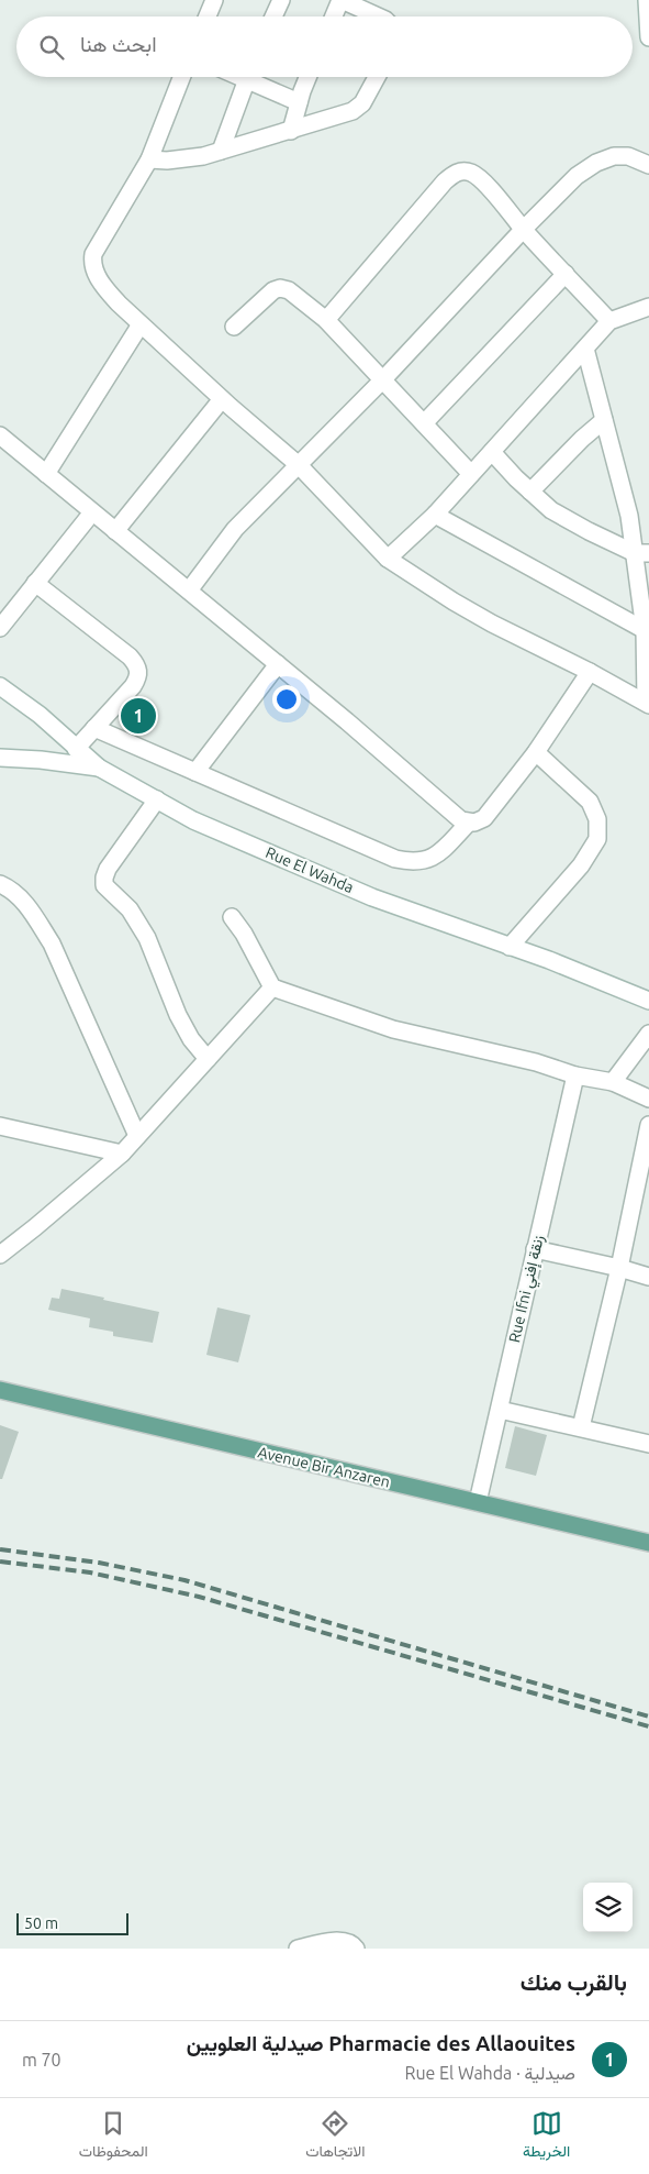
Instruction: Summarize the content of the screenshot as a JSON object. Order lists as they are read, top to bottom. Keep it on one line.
{"streets":{"main road":["Avenue Bir Anzaren"],"street":["Rue El Wahda","Rue Ifni زنقة إفني"]},"crossings":[["Rue Ifni زنقة إفني","Avenue Bir Anzaren"]],"scale_bar":"50 m","page":{"search":"ابحث هنا","pins":"1","scale":"50 m","heading":"بالقرب منك","list":[{"mark":"1","name":"Pharmacie des Allaouites صيدلية العلويين","note":"صيدلية · Rue El Wahda","value":"70 m"}],"nav":["الخريطة","الاتجاهات","المحفوظات"]}}
